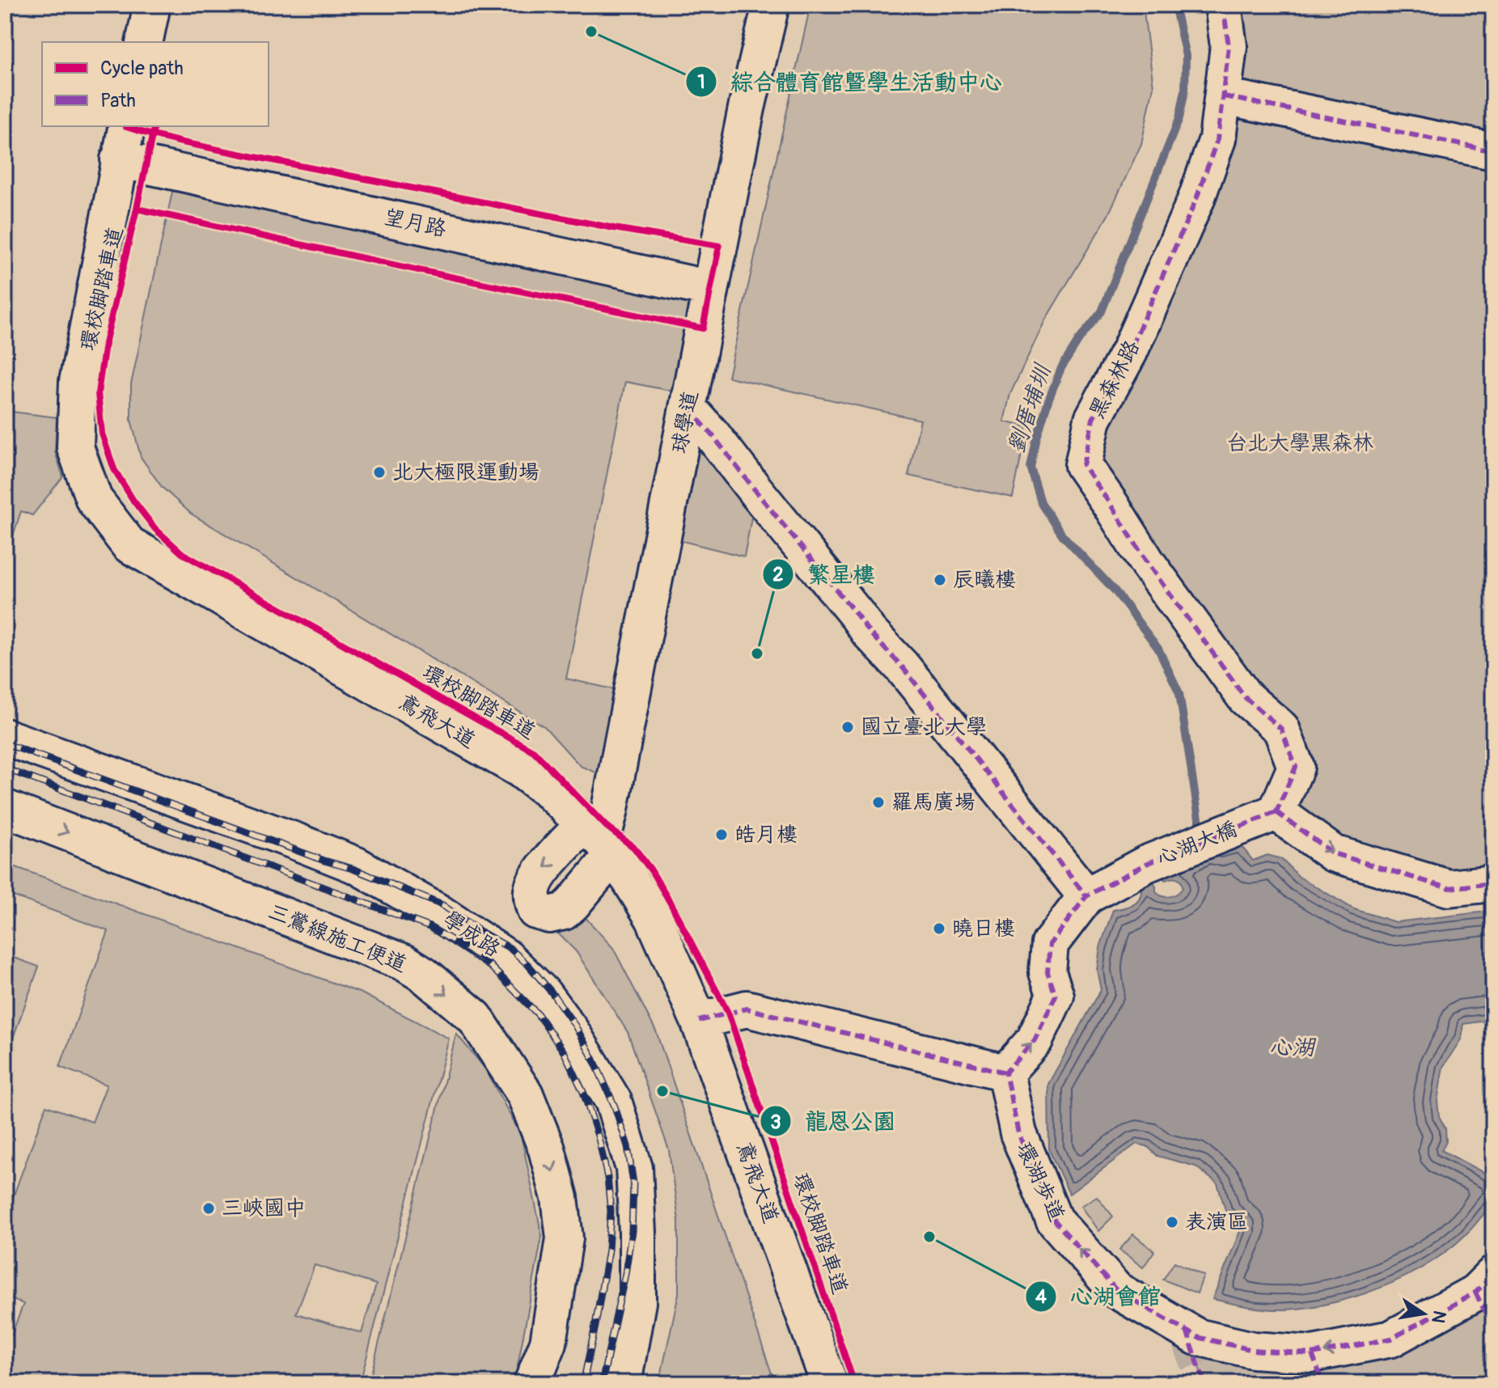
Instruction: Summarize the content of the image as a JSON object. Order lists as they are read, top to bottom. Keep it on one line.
{"streets":{"street":["望月路","黑森林路","球學道","鳶飛大道","心湖大橋","學成路","三鶯線施工便道","環湖歩道"],"cycle path":["環校脚踏車道"]},"crossings":[["望月路","球學道"],["望月路","鳶飛大道"],["黑森林路","心湖大橋"],["球學道","鳶飛大道"]],"one_way":["三鶯線施工便道"],"water":["劉厝埔圳","心湖"],"parks":["台北大學黒森林"],"places":["綜合體育館暨學生活動中心","北大極限運動場","辰曦樓","繁星樓","國立臺北大學","羅馬廣場","皓月樓","曉日樓","龍恩公園","三峽國中","表演區","心湖會館"],"legend":["Cycle path","Path"],"north":"right"}
